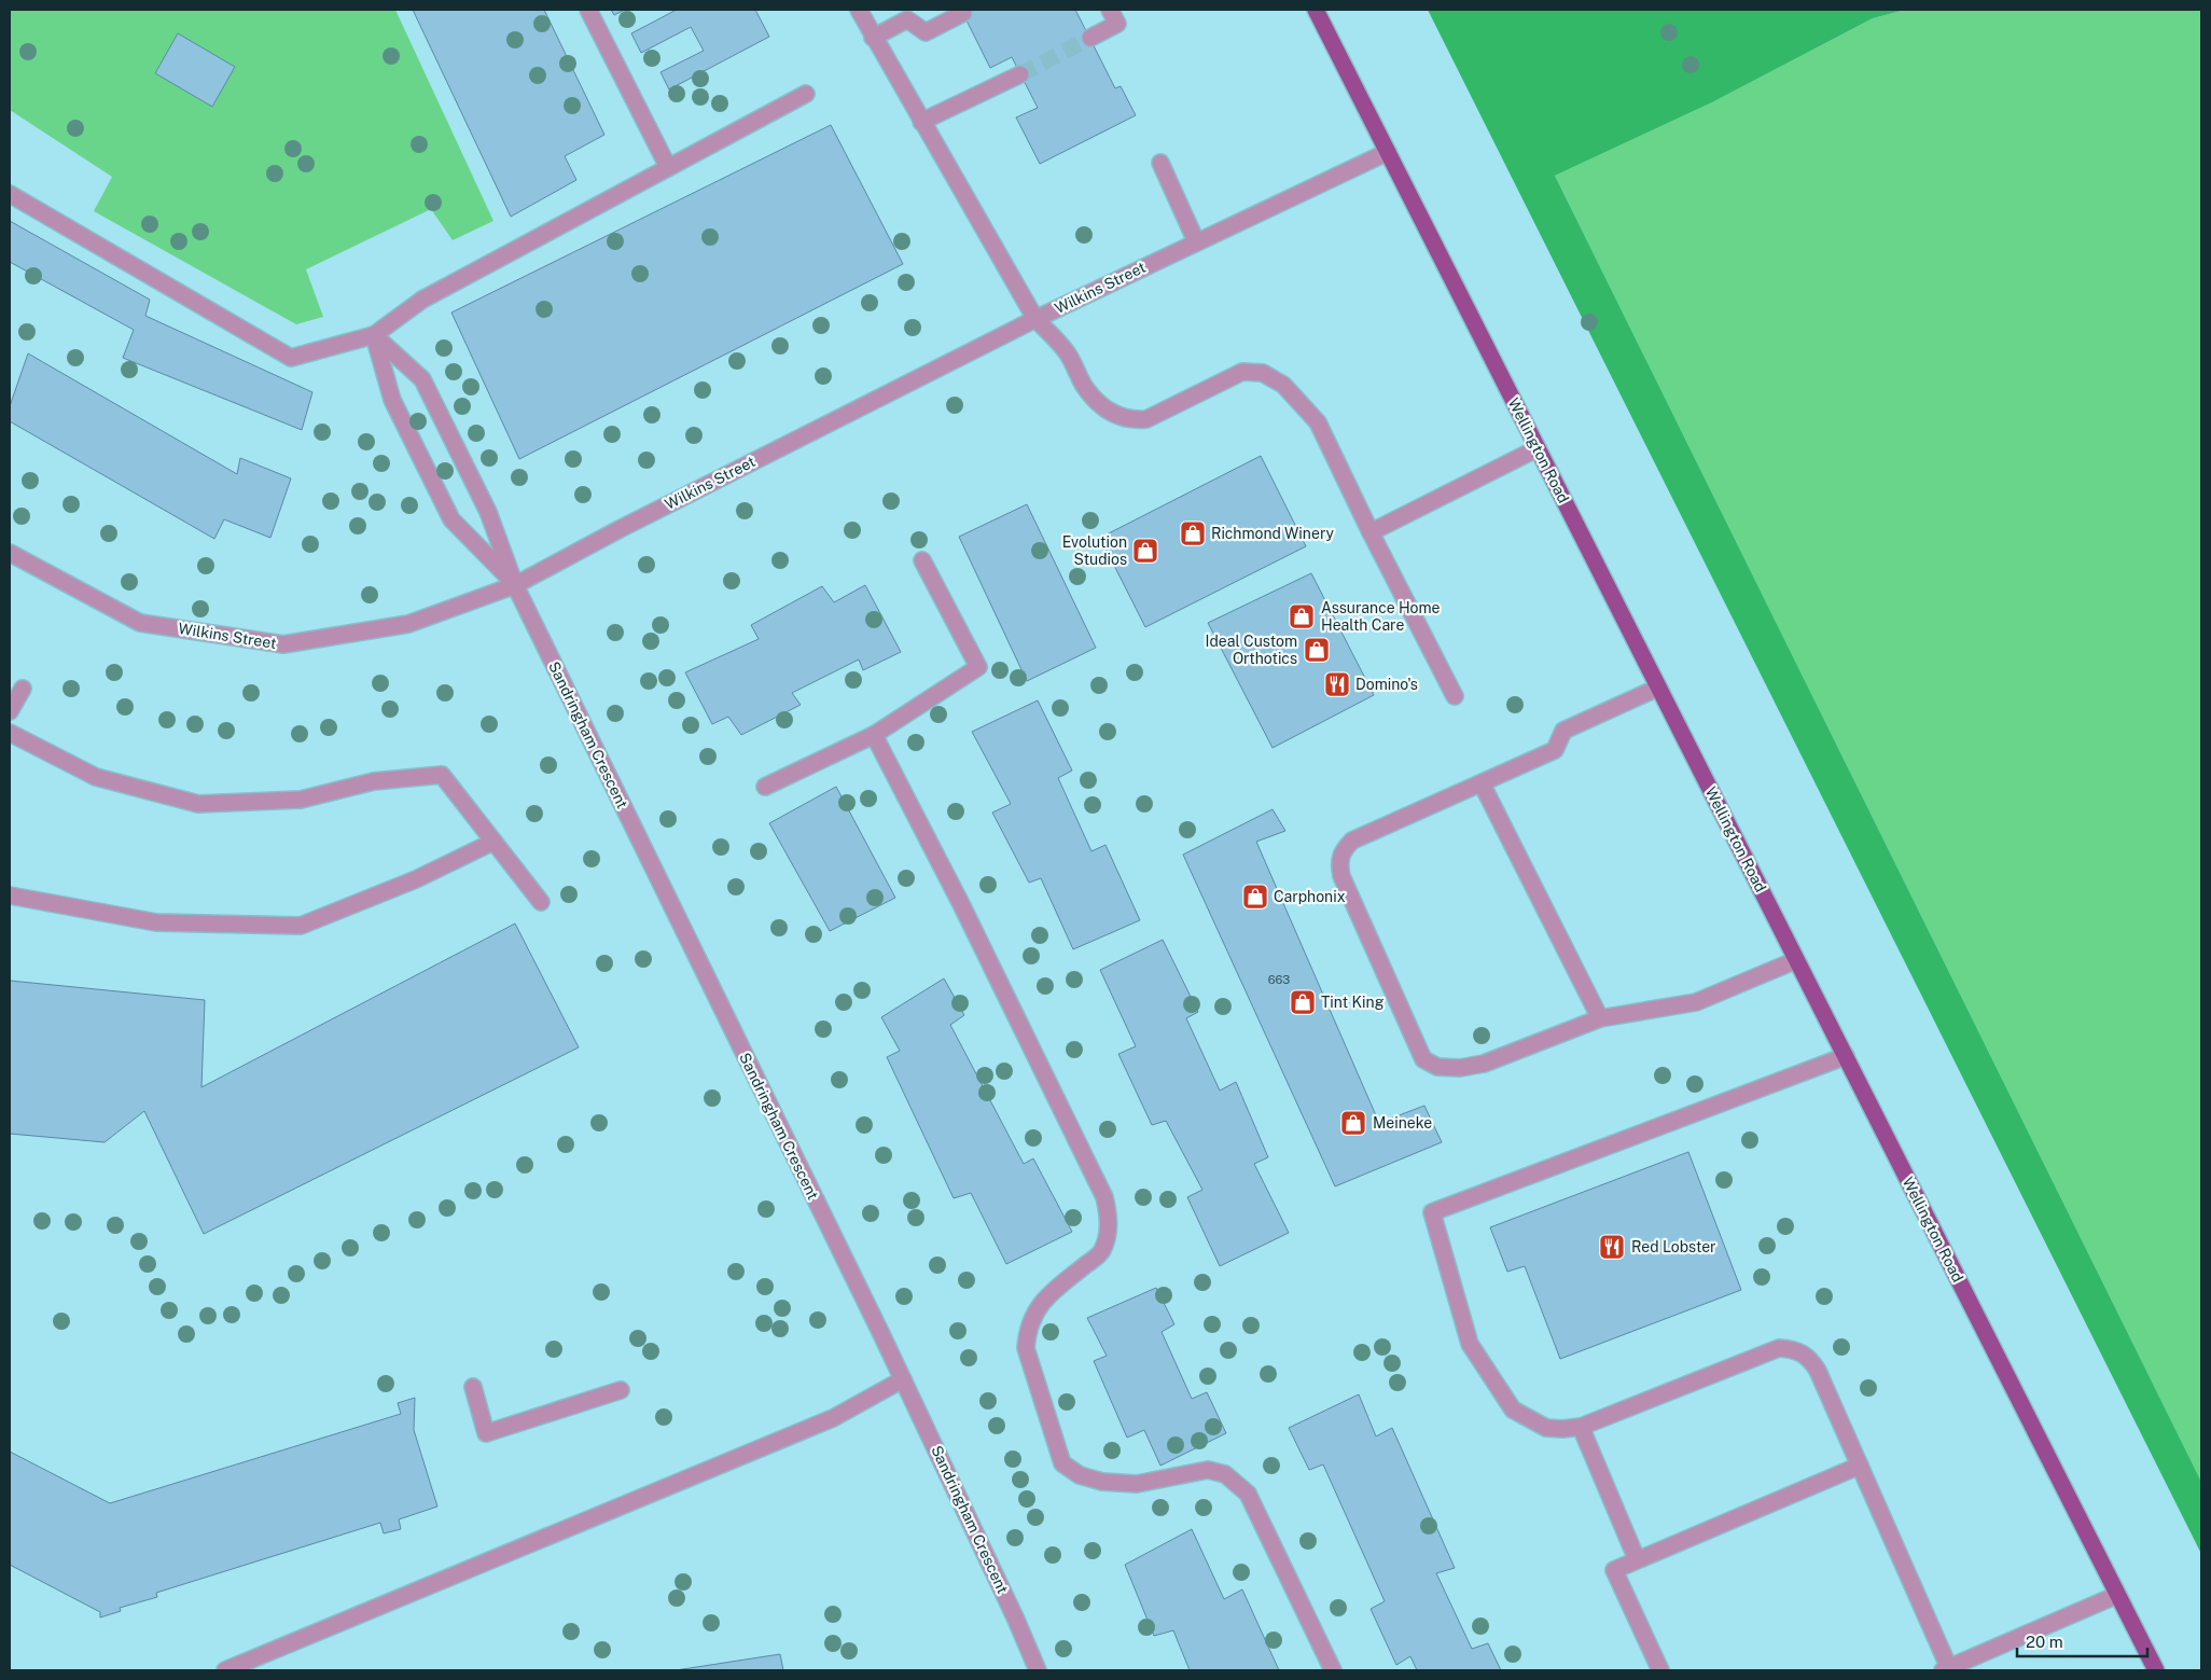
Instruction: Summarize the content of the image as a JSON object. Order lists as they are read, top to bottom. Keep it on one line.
{"streets":{"main road":["Wellington Road"],"street":["Wilkins Street","Sandringham Crescent"]},"crossings":[["Wilkins Street","Wellington Road"],["Wilkins Street","Sandringham Crescent"]],"places":{"shop":["Richmond Winery","Evolution Studios","Assurance Home Health Care","Ideal Custom Orthotics","Carphonix","Tint King","Meineke"],"restaurant":["Domino's","Red Lobster"]},"house_numbers":["663"],"scale_bar":"20 m"}
